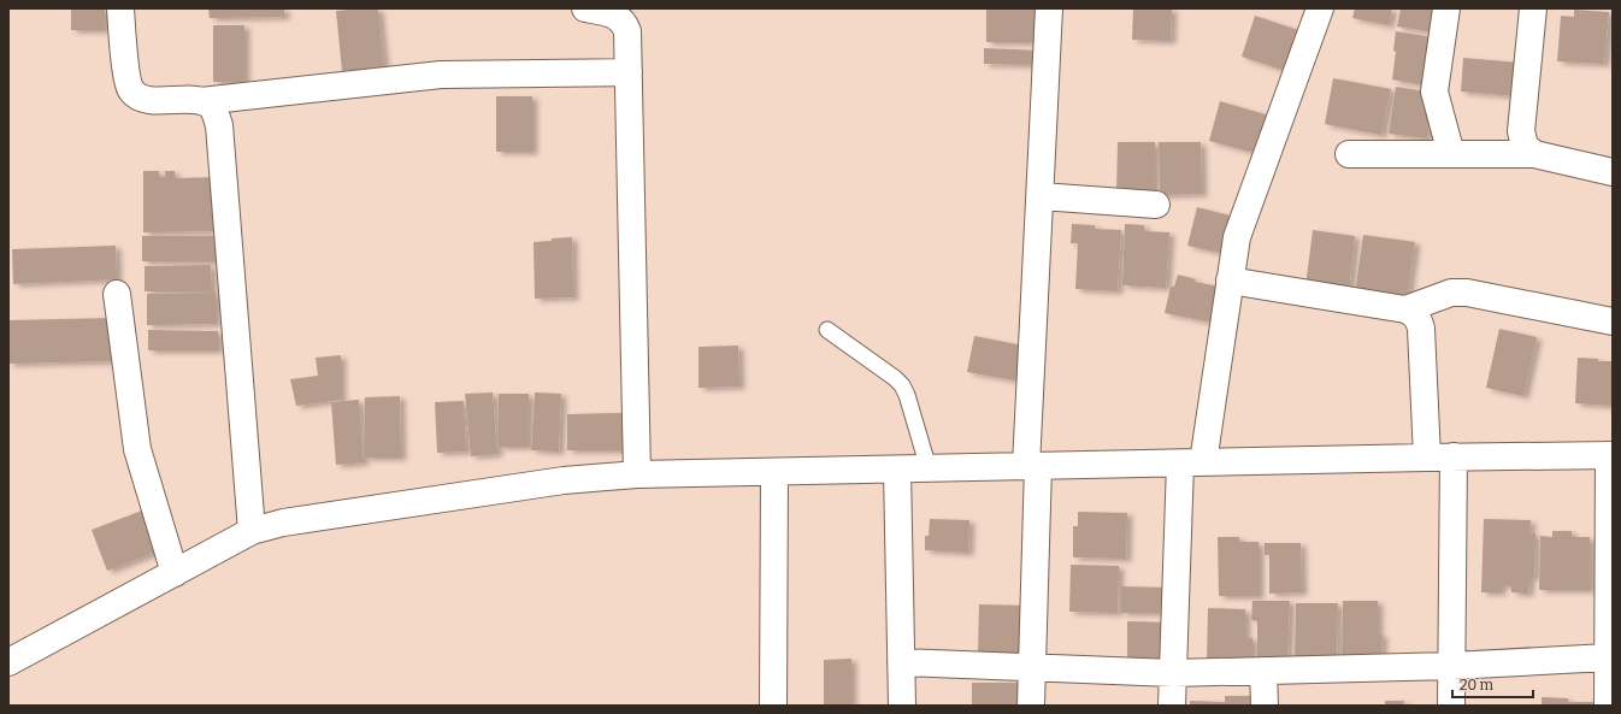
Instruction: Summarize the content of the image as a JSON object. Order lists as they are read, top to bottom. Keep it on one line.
{"scale_bar":"20 m"}
